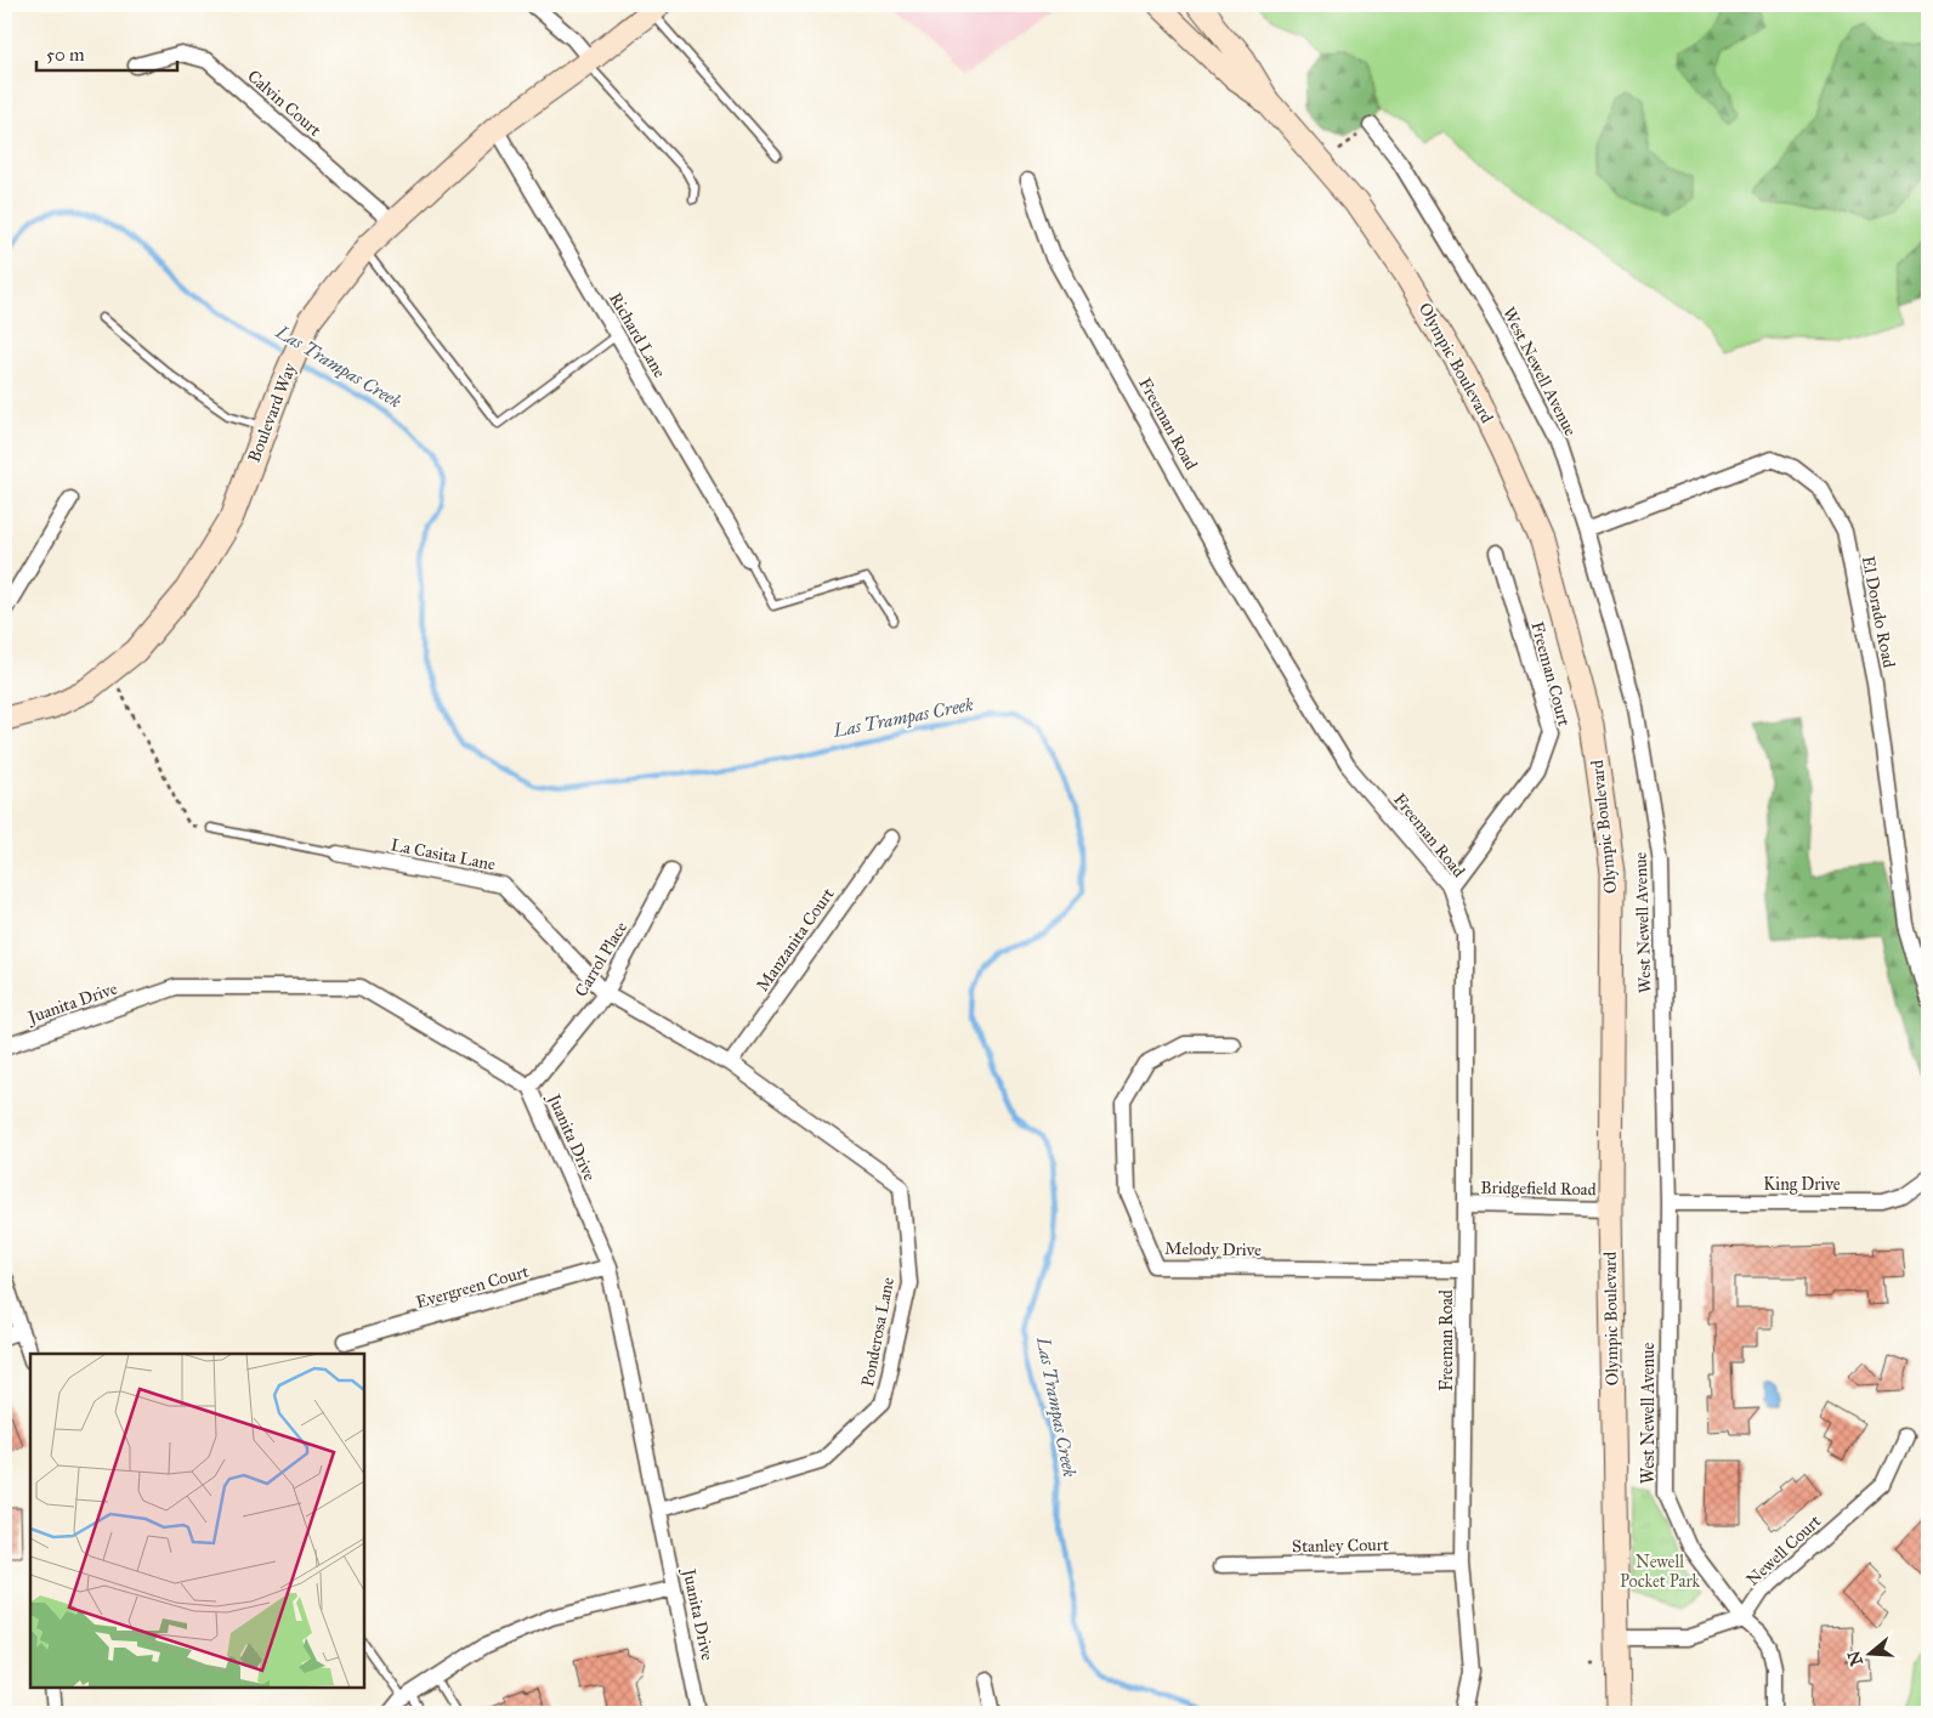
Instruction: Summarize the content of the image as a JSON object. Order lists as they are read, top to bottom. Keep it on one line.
{"streets":{"main road":["Olympic Boulevard","Boulevard Way"],"street":["Calvin Court","Richard Lane","West Newell Avenue","Freeman Road","El Dorado Road","Freeman Court","La Casita Lane","Manzanita Court","Carrol Place","Juanita Drive","King Drive","Bridgefield Road","Melody Drive","Evergreen Court","Ponderosa Lane","Stanley Court","Newell Court"]},"crossings":[["Calvin Court","Boulevard Way"],["Richard Lane","Boulevard Way"],["Olympic Boulevard","Bridgefield Road"],["West Newell Avenue","El Dorado Road"],["West Newell Avenue","King Drive"],["West Newell Avenue","Newell Court"],["Freeman Road","Freeman Court"],["Freeman Road","Bridgefield Road"],["Freeman Road","Melody Drive"],["Freeman Road","Stanley Court"],["La Casita Lane","Carrol Place"],["La Casita Lane","Ponderosa Lane"],["Manzanita Court","Ponderosa Lane"],["Carrol Place","Juanita Drive"],["Carrol Place","Ponderosa Lane"],["Juanita Drive","Evergreen Court"],["Juanita Drive","Ponderosa Lane"]],"water":["Las Trampas Creek"],"parks":["Newell Pocket Park"],"scale_bar":"50 m","north":"left"}
